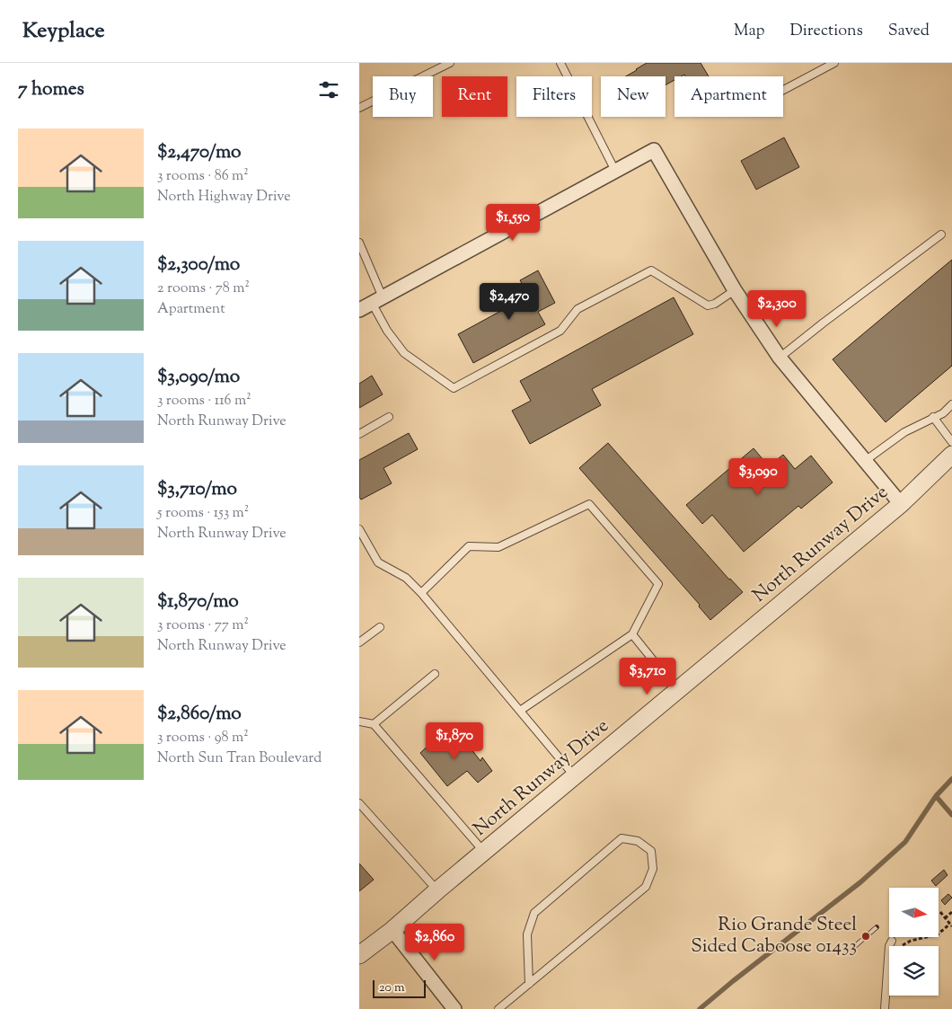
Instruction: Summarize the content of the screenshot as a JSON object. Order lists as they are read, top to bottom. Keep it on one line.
{"streets":{"street":["North Runway Drive"]},"places":["Rio Grande Steel Sided Caboose 01433"],"scale_bar":"20 m","north":"right","page":{"header":"Keyplace","nav":["Map","Directions","Saved"],"heading":"7 homes","chip":["Buy","Rent","Filters","New","Apartment"],"list":[{"name":"$2,470/mo","note":"3 rooms · 86 m² · North Highway Drive"},{"name":"$2,300/mo","note":"2 rooms · 78 m² · Apartment"},{"name":"$3,090/mo","note":"3 rooms · 116 m² · North Runway Drive"},{"name":"$3,710/mo","note":"5 rooms · 153 m² · North Runway Drive"},{"name":"$1,870/mo","note":"3 rooms · 77 m² · North Runway Drive"},{"name":"$2,860/mo","note":"3 rooms · 98 m² · North Sun Tran Boulevard"}],"price":["$1,550","$2,470","$2,300","$3,090","$3,710","$1,870","$2,860"],"scale":"20 m"}}
